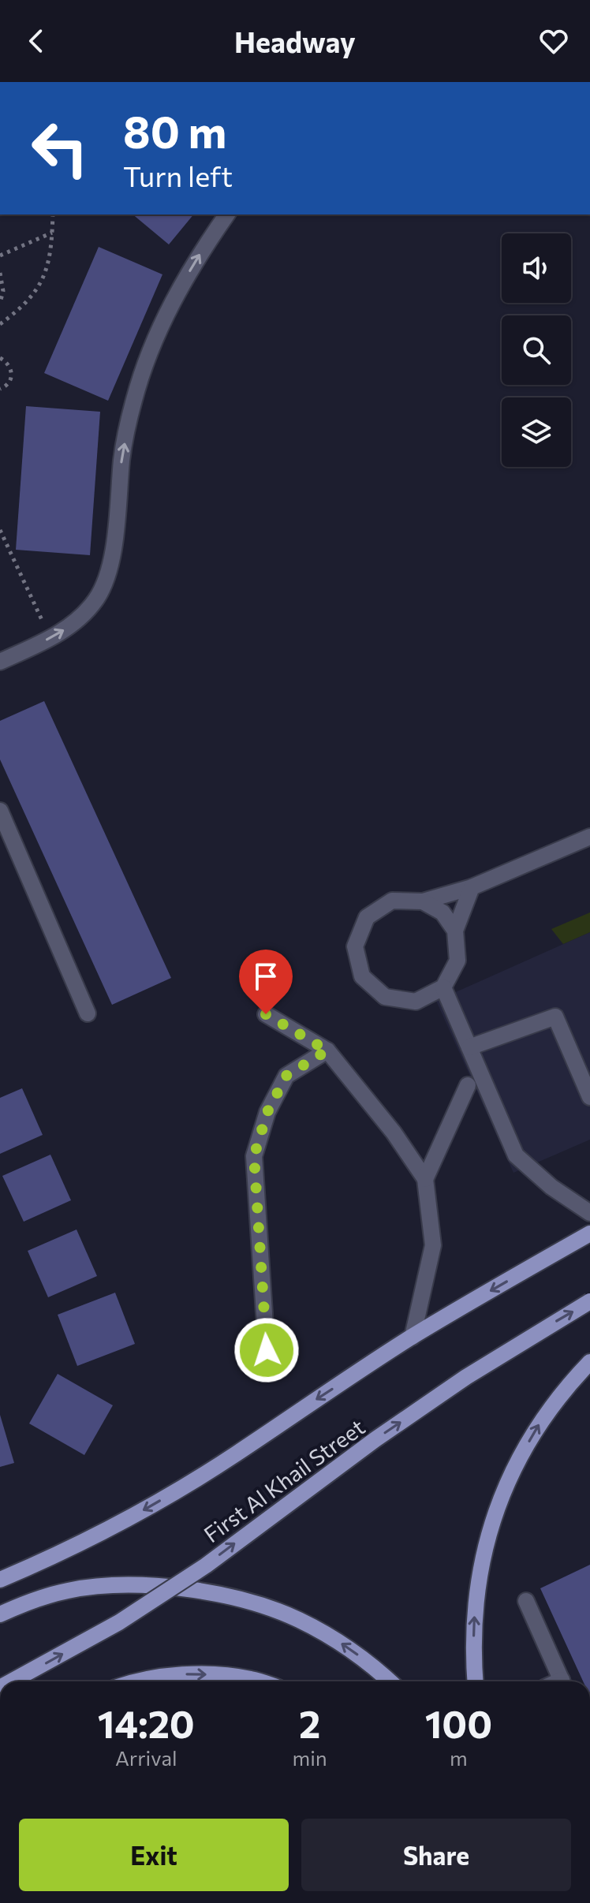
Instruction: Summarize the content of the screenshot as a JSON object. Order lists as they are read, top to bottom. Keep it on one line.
{"streets":{"main road":["First Al Khail Street"]},"page":{"header":"Headway","turn":["80 m","Turn left"],"eta":["14:20","Arrival","2","min","100","m"],"buttons":["Exit","Share"]}}
